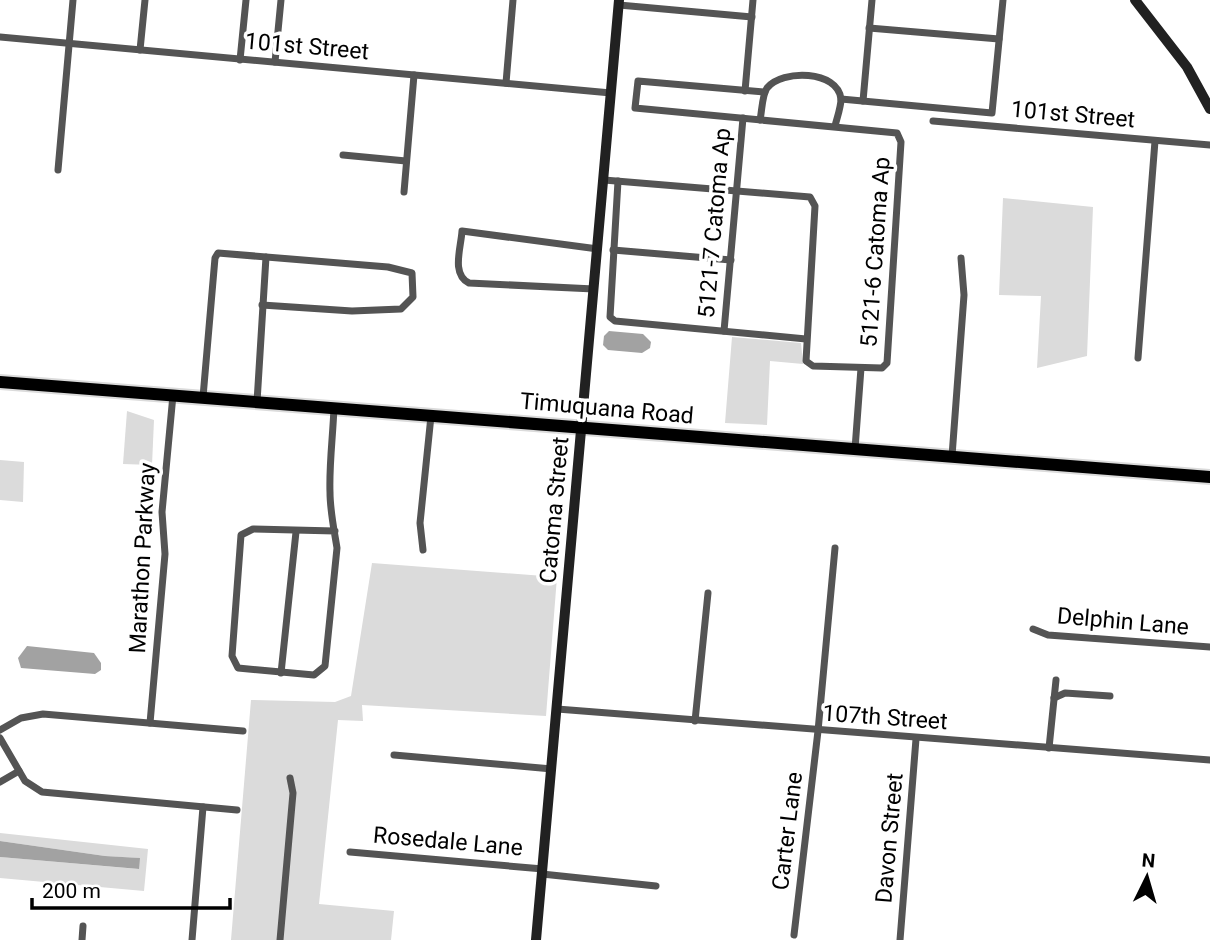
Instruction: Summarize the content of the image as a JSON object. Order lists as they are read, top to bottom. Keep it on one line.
{"streets":{"main road":["Timuquana Road"],"street":["101st Street","5121-7 Catoma Ap","5121-6 Catoma Ap","Catoma Street","Marathon Parkway","Delphin Lane","107th Street","Carter Lane","Davon Street","Rosedale Lane"]},"crossings":[["101st Street","Catoma Street"],["5121-7 Catoma Ap","5121-6 Catoma Ap"],["5121-6 Catoma Ap","Catoma Street"],["Timuquana Road","Catoma Street"],["Timuquana Road","Marathon Parkway"],["Catoma Street","107th Street"],["Catoma Street","Rosedale Lane"],["107th Street","Carter Lane"],["107th Street","Davon Street"]],"scale_bar":"200 m","north":"top"}
